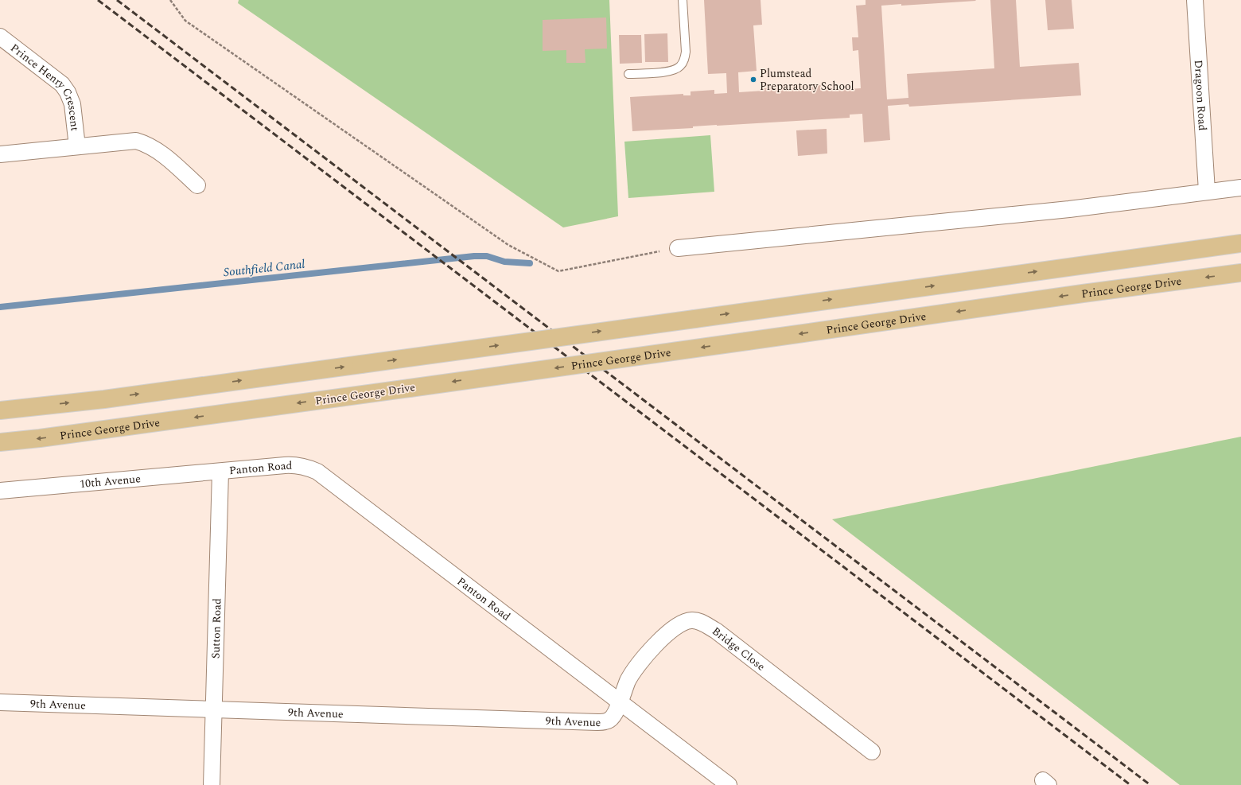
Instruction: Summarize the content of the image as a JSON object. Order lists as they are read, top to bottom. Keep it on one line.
{"streets":{"main road":["Prince George Drive"],"street":["Prince Henry Crescent","Dragoon Road","Panton Road","10th Avenue","Sutton Road","Bridge Close","9th Avenue"]},"crossings":[["Panton Road","10th Avenue"],["Panton Road","Sutton Road"],["Panton Road","Bridge Close"],["Panton Road","9th Avenue"],["10th Avenue","Sutton Road"],["Sutton Road","9th Avenue"],["Bridge Close","9th Avenue"]],"water":["Southfield Canal"],"places":["Plumstead Preparatory School"]}
